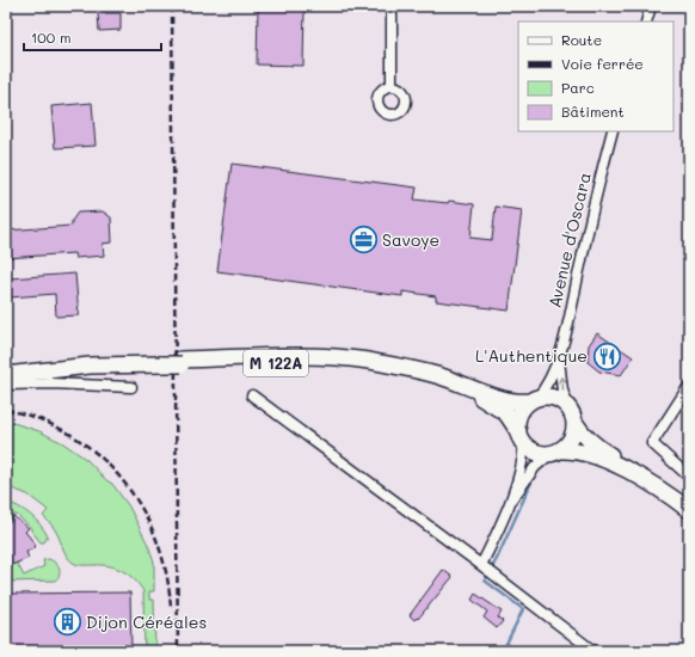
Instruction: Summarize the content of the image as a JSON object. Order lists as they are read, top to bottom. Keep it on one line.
{"streets":{"main road":["M 122A"],"street":["Avenue d'Oscara"]},"crossings":[["Avenue d'Oscara","M 122A"]],"places":{"office":["Savoye"],"restaurant":["L'Authentique"],"building":["Dijon Céréales"]},"legend":["Route","Voie ferrée","Parc","Bâtiment"],"scale_bar":"100 m"}
